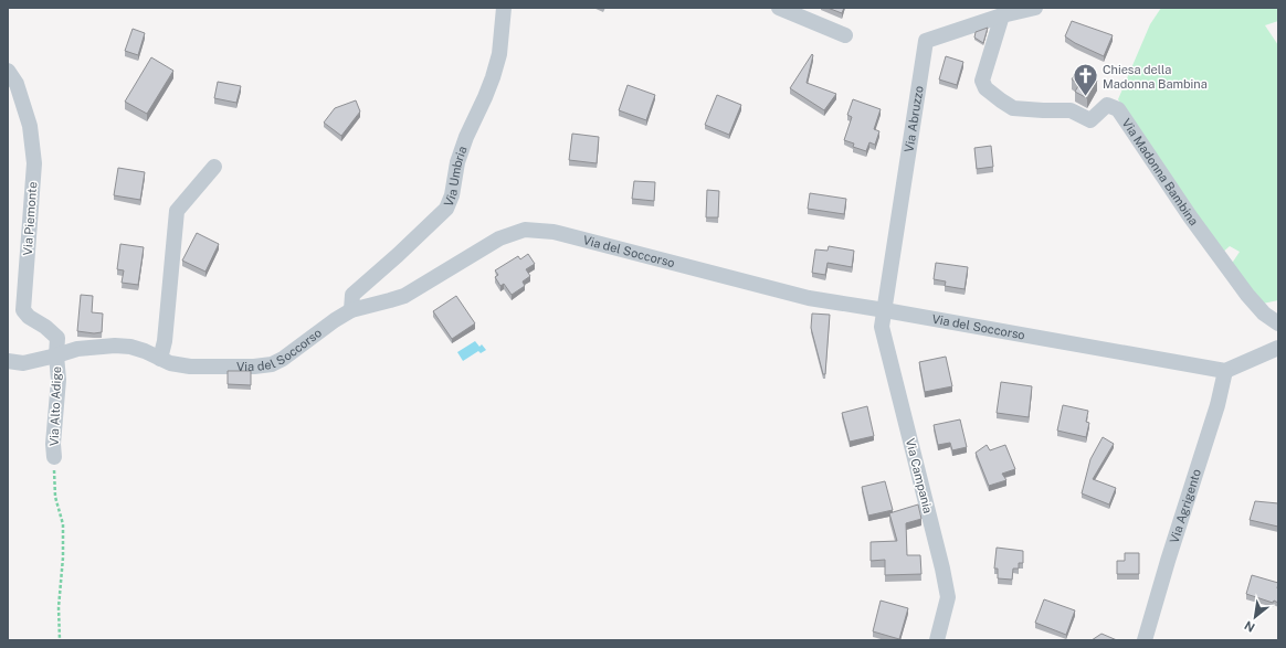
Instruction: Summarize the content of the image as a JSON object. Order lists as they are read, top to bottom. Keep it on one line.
{"streets":{"street":["Via Abruzzo","Via Madonna Bambina","Via Umbria","Via Piemonte","Via del Soccorso","Via Alto Adige","Via Campania","Via Agrigento"]},"crossings":[["Via Abruzzo","Via Madonna Bambina"],["Via Abruzzo","Via del Soccorso"],["Via Abruzzo","Via Campania"],["Via Umbria","Via del Soccorso"],["Via Piemonte","Via del Soccorso"],["Via Piemonte","Via Alto Adige"],["Via del Soccorso","Via Alto Adige"],["Via del Soccorso","Via Campania"],["Via del Soccorso","Via Agrigento"]],"places":{"church":["Chiesa della Madonna Bambina"]},"north":"bottom left"}
